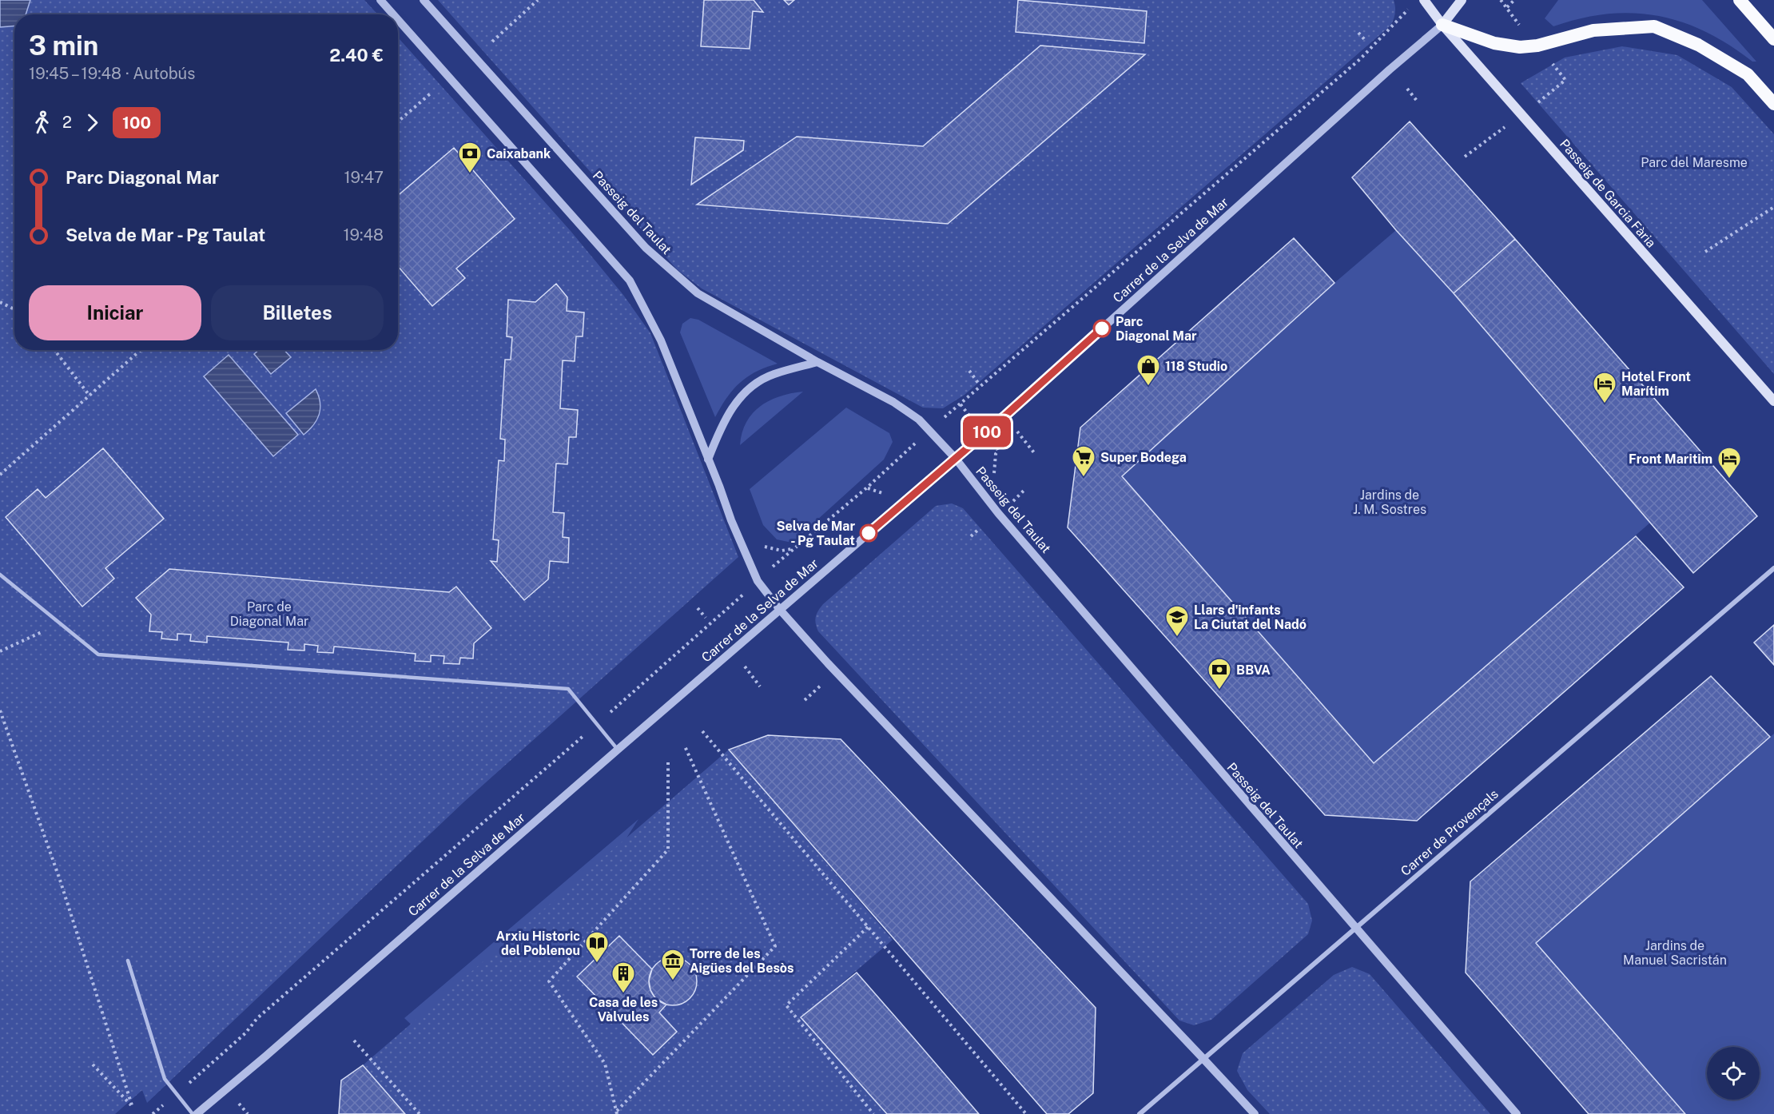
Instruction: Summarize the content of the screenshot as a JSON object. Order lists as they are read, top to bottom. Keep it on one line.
{"streets":{"main road":["Passeig de Garcia Fària"],"street":["Passeig del Taulat","Carrer de la Selva de Mar","Carrer de Provençals"]},"crossings":[["Passeig de Garcia Fària","Carrer de la Selva de Mar"],["Passeig del Taulat","Carrer de la Selva de Mar"],["Passeig del Taulat","Carrer de Provençals"]],"parks":["Parc del Maresme","Jardins de J. M. Sostres","Parc de Diagonal Mar","Jardins de Manuel Sacristán"],"places":{"bank":["Caixabank","BBVA"],"other":["Parc Diagonal Mar","Selva de Mar - Pg Taulat"],"shop":["118 Studio"],"hotel":["Hotel Front Marítim","Front Maritim"],"supermarket":["Super Bodega"],"school or university":["Llars d'infants La Ciutat del Nadó"],"library":["Arxiu Historic del Poblenou"],"museum":["Torre de les Aigües del Besòs"],"building":["Casa de les Vàlvules"]},"lines":["bus line 100"],"page":{"on_map":"100","heading":["3 min","19:45 – 19:48 · Autobús","2.40 €"],"legs":["2","100"],"list":[{"name":"Parc Diagonal Mar","value":"19:47"},{"name":"Selva de Mar - Pg Taulat","value":"19:48"}],"buttons":["Iniciar","Billetes"]}}
